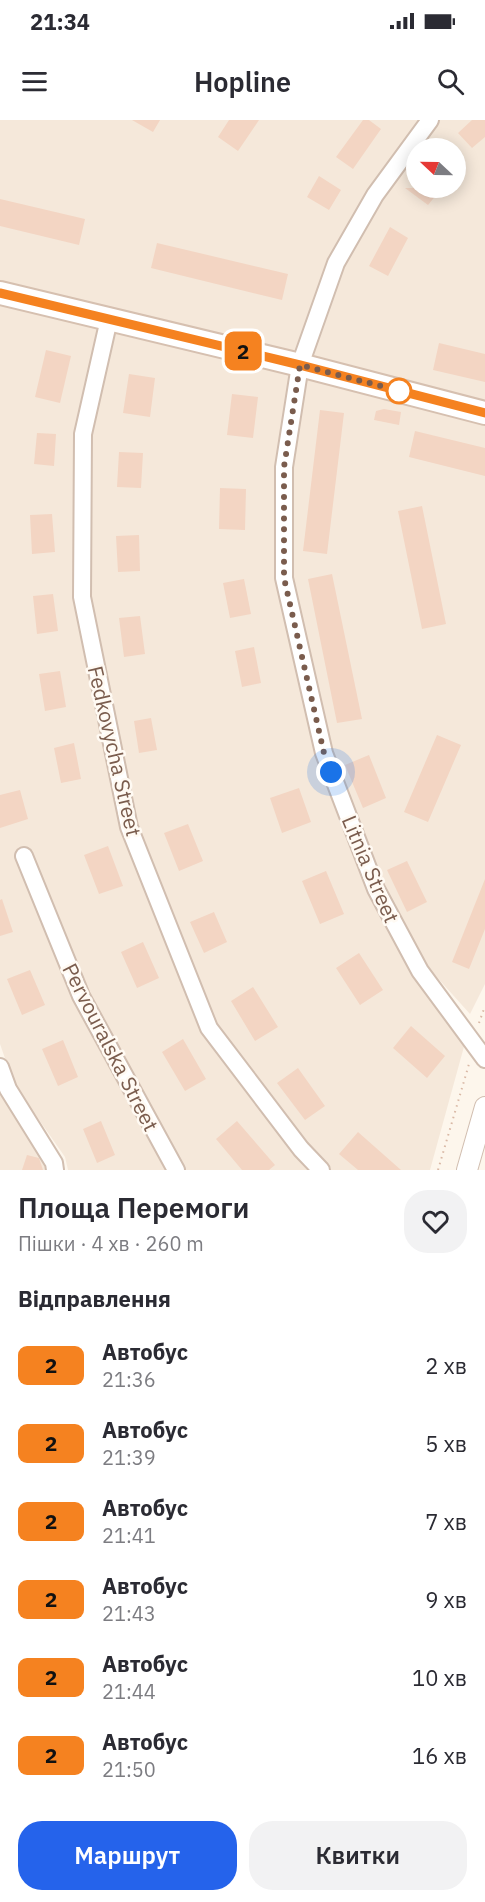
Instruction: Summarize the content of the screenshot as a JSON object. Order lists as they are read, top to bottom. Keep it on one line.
{"streets":{"street":["Fedkovycha Street","Litnia Street","Pervouralska Street"]},"lines":["bus line 2"],"north":"left","page":{"status":"21:34","header":"Hopline","on_map":"2","heading":[["Площа Перемоги","Пішки · 4 хв · 260 m"],"Відправлення"],"list":[{"mark":"2","name":"Автобус","note":"21:36","value":"2 хв"},{"mark":"2","name":"Автобус","note":"21:39","value":"5 хв"},{"mark":"2","name":"Автобус","note":"21:41","value":"7 хв"},{"mark":"2","name":"Автобус","note":"21:43","value":"9 хв"},{"mark":"2","name":"Автобус","note":"21:44","value":"10 хв"},{"mark":"2","name":"Автобус","note":"21:50","value":"16 хв"}],"buttons":["Маршрут","Квитки"]}}
